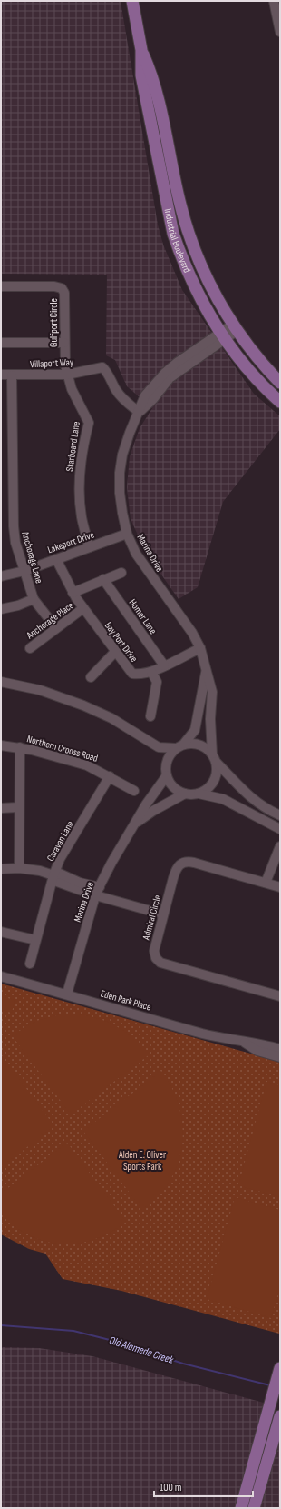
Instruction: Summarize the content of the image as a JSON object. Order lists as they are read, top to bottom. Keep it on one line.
{"streets":{"main road":["Industrial Boulevard"],"street":["Gulfport Circle","Villaport Way","Starboard Lane","Lakeport Drive","Marina Drive","Anchorage Lane","Homer Lane","Anchorage Place","Bay Port Drive","Northern Crooss Road","Caravan Lane","Admiral Circle","Eden Park Place"]},"crossings":[["Industrial Boulevard","Marina Drive"],["Gulfport Circle","Villaport Way"],["Gulfport Circle","Starboard Lane"],["Villaport Way","Starboard Lane"],["Villaport Way","Marina Drive"],["Villaport Way","Anchorage Lane"],["Starboard Lane","Lakeport Drive"],["Lakeport Drive","Marina Drive"],["Lakeport Drive","Anchorage Lane"],["Lakeport Drive","Bay Port Drive"],["Marina Drive","Bay Port Drive"],["Marina Drive","Eden Park Place"],["Anchorage Lane","Anchorage Place"],["Homer Lane","Bay Port Drive"],["Anchorage Place","Bay Port Drive"],["Northern Crooss Road","Caravan Lane"]],"water":["Old Alameda Creek"],"parks":["Alden E. Oliver Sports Park"],"scale_bar":"100 m"}
